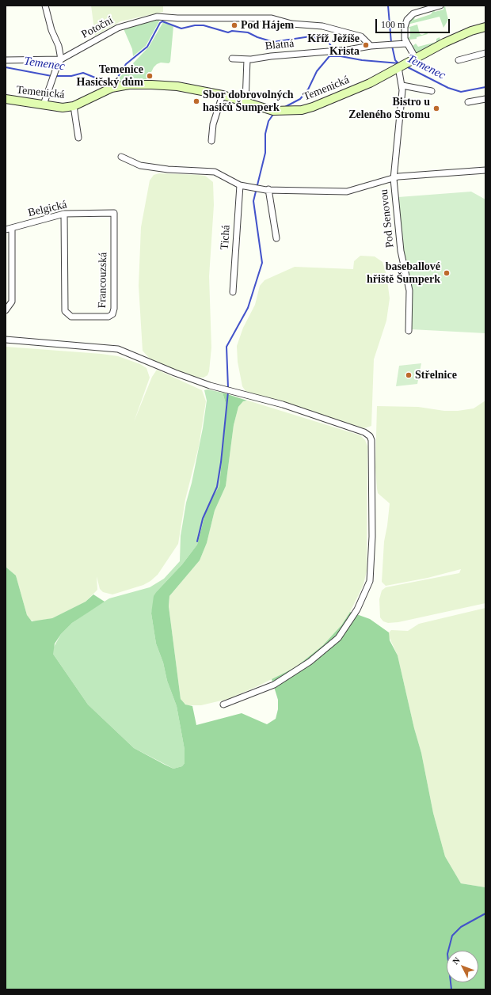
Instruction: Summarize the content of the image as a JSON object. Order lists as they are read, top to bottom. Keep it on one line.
{"streets":{"street":["Potoční","Blatná","Temenická","Belgická","Pod Senovou","Tichá","Francouzská"]},"crossings":[["Potoční","Blatná"],["Belgická","Francouzská"],["Pod Senovou","Tichá"]],"water":["Temenec"],"places":["Pod Hájem","Kříž Ježíše Krista","Temenice Hasičský dům","Sbor dobrovolných hasičů Šumperk","Bistro u Zeleného Stromu","baseballové hřiště Šumperk","Střelnice"],"scale_bar":"100 m","north":"top left"}
